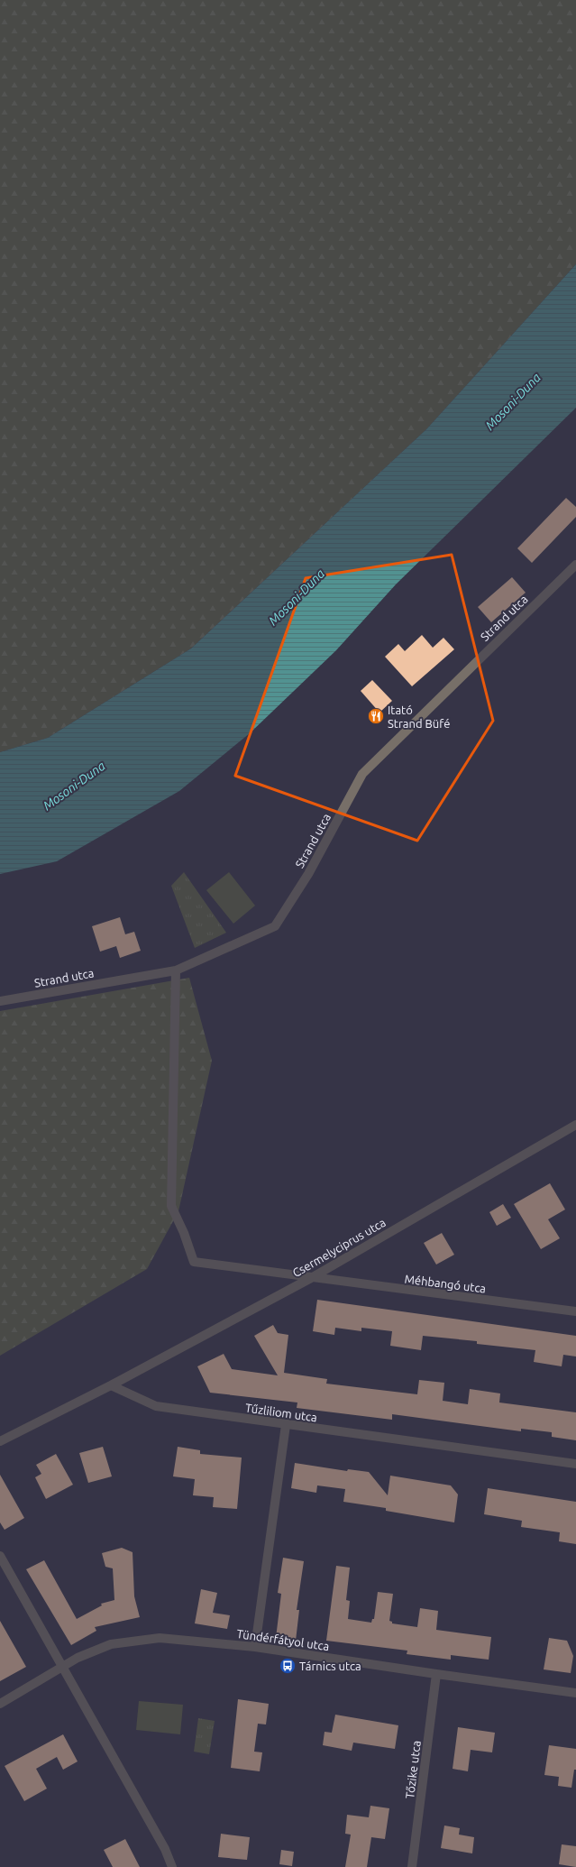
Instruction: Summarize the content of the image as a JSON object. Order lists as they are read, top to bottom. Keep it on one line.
{"streets":{"street":["Strand utca","Csermelyciprus utca","Méhbangó utca","Tűzliliom utca","Tündérfátyol utca","Tőzike utca"]},"crossings":[["Strand utca","Méhbangó utca"],["Csermelyciprus utca","Méhbangó utca"],["Csermelyciprus utca","Tűzliliom utca"],["Tündérfátyol utca","Tőzike utca"]],"water":["Mosoni-Duna"],"places":{"restaurant":["Itató Strand Büfé"],"bus stop":["Tárnics utca"]}}
